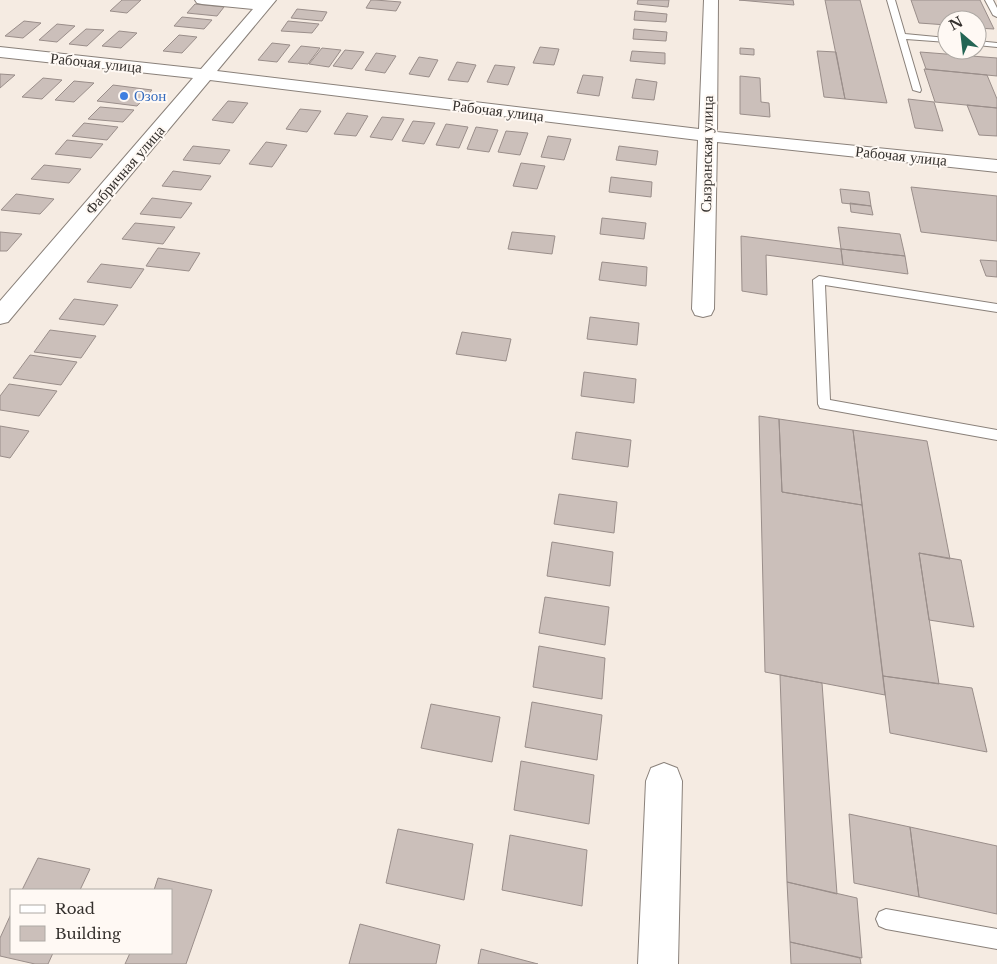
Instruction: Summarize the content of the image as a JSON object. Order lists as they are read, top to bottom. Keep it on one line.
{"streets":{"street":["Рабочая улица","Сызранская улица","Фабричная улица"]},"crossings":[["Рабочая улица","Сызранская улица"],["Рабочая улица","Фабричная улица"]],"places":["Озон"],"legend":["Road","Building"],"north":"top left"}
